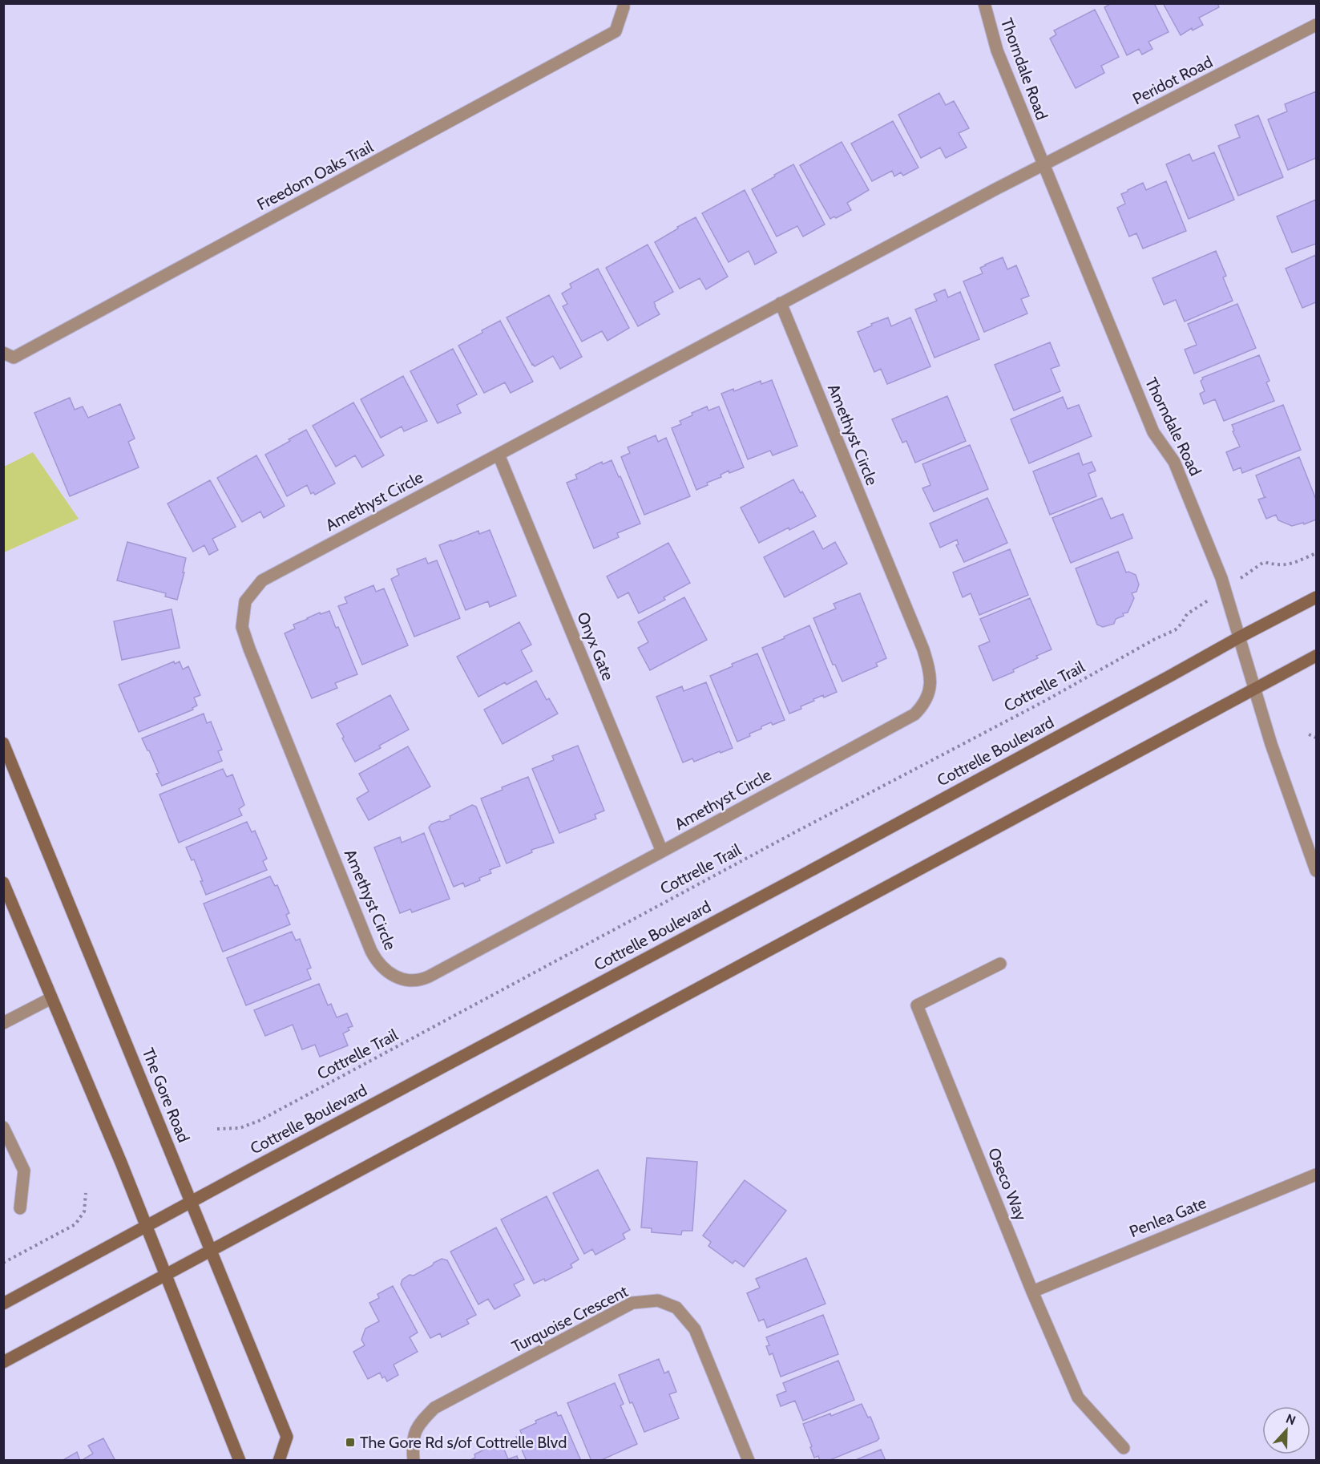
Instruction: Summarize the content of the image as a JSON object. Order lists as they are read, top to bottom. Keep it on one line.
{"streets":{"main road":["Cottrelle Boulevard","The Gore Road"],"street":["Thorndale Road","Peridot Road","Freedom Oaks Trail","Amethyst Circle","Onyx Gate","Oseco Way","Penlea Gate","Turquoise Crescent"],"path":["Cottrelle Trail"]},"crossings":[["Thorndale Road","Peridot Road"],["Thorndale Road","Amethyst Circle"],["Thorndale Road","Cottrelle Boulevard"],["Peridot Road","Amethyst Circle"],["Amethyst Circle","Onyx Gate"],["Cottrelle Boulevard","The Gore Road"],["Oseco Way","Penlea Gate"]],"places":{"transit":["The Gore Rd s/of Cottrelle Blvd"]},"north":"top"}
